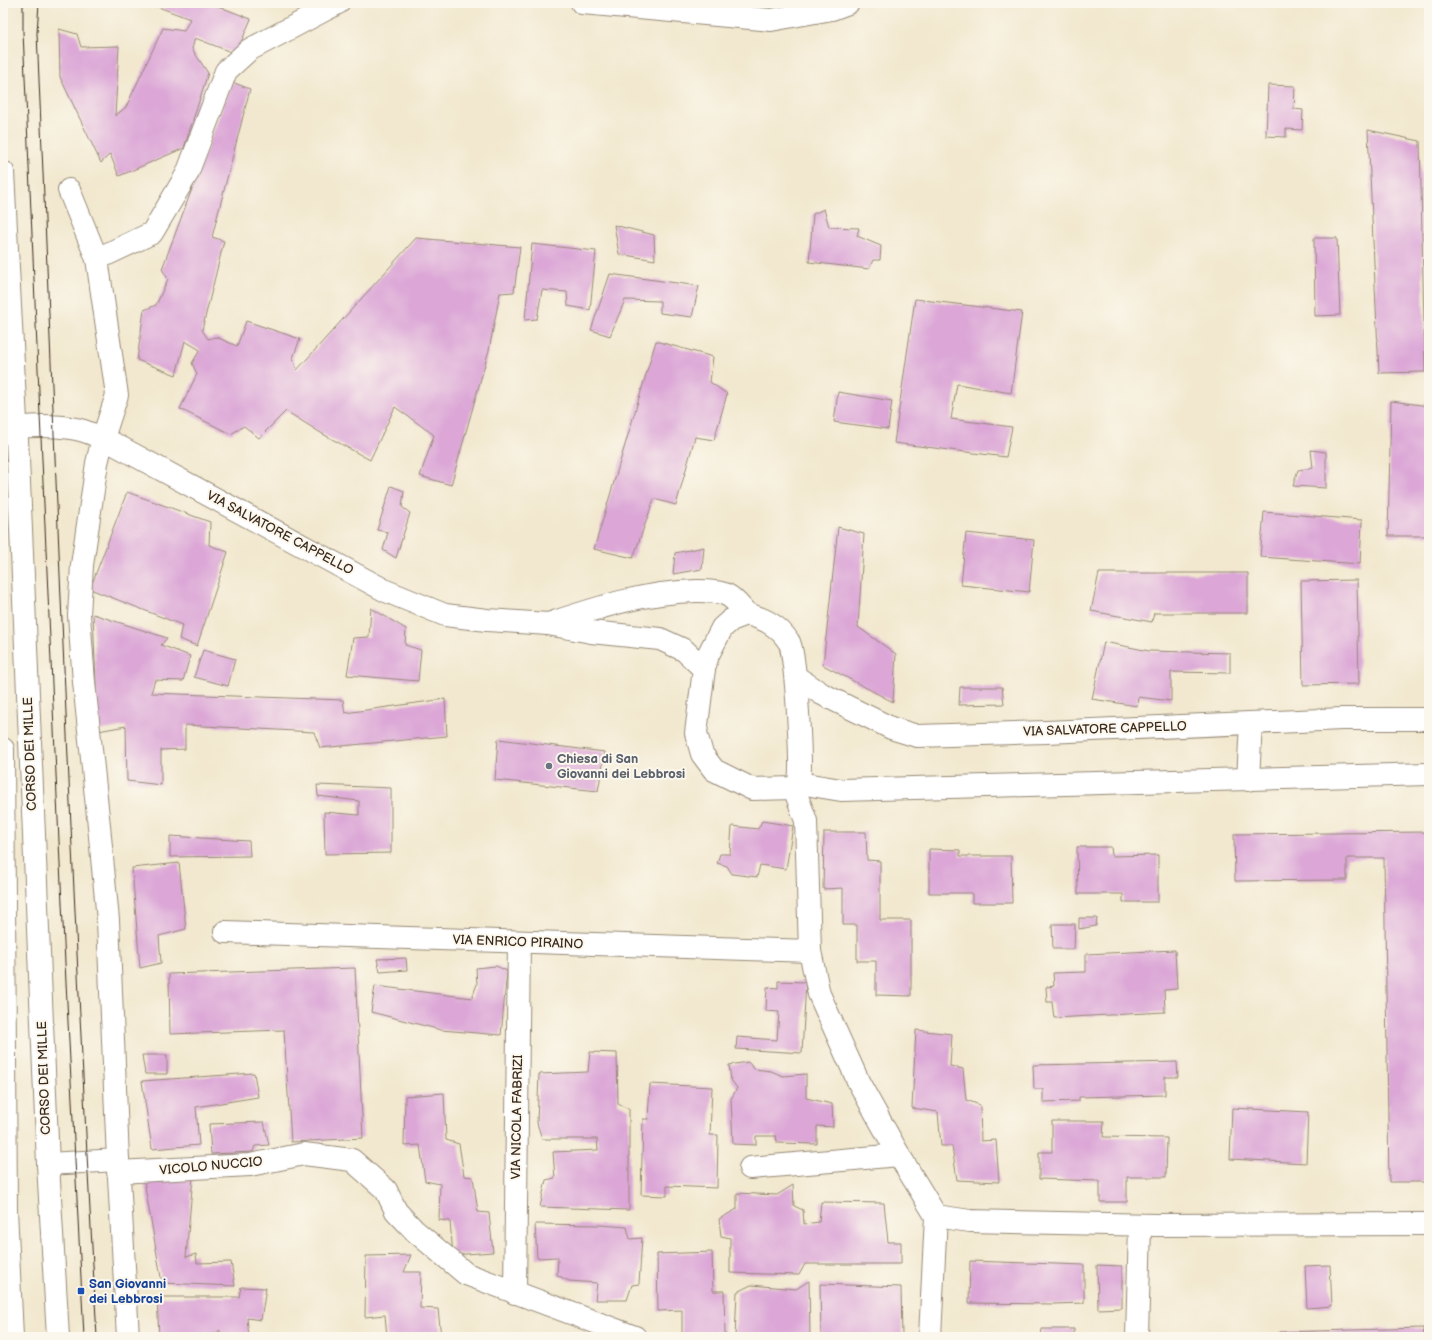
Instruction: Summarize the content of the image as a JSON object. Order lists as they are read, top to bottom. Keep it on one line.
{"streets":{"street":["VIA SALVATORE CAPPELLO","CORSO DEI MILLE","VIA ENRICO PIRAINO","VIA NICOLA FABRIZI","VICOLO NUCCIO"]},"crossings":[["VIA SALVATORE CAPPELLO","CORSO DEI MILLE"],["CORSO DEI MILLE","VICOLO NUCCIO"],["VIA ENRICO PIRAINO","VIA NICOLA FABRIZI"],["VIA NICOLA FABRIZI","VICOLO NUCCIO"]],"places":{"other":["Chiesa di San Giovanni dei Lebbrosi"],"transit":["San Giovanni dei Lebbrosi"]}}
